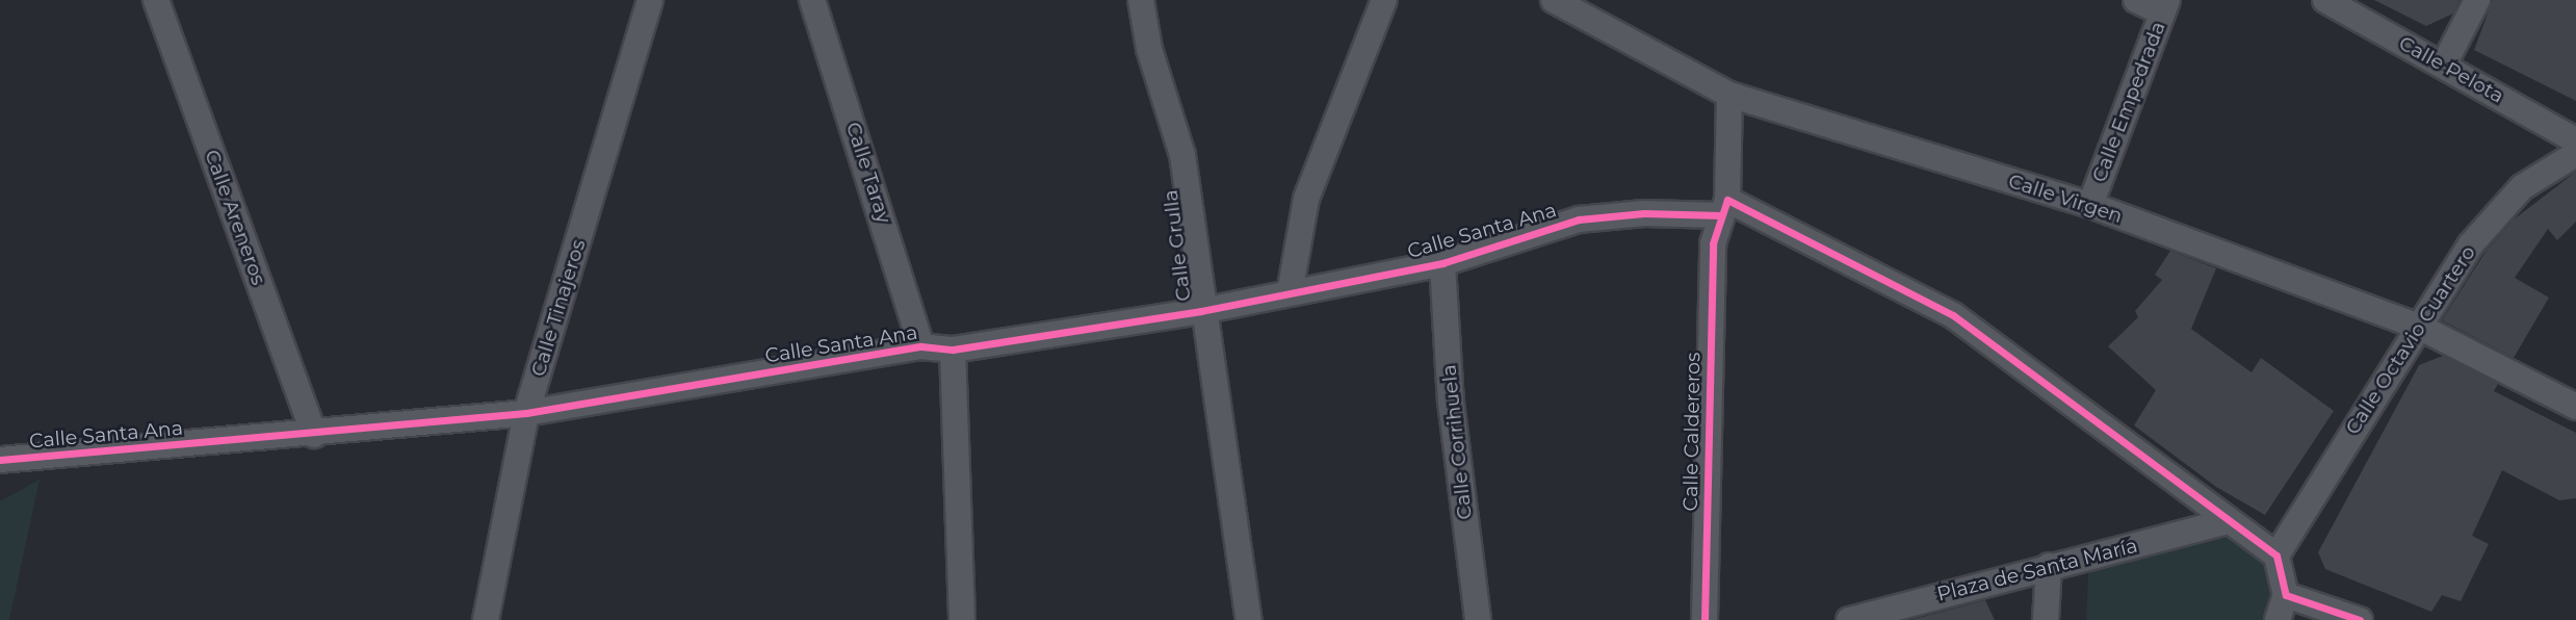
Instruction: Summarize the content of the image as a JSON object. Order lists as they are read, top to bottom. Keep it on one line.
{"streets":{"street":["Calle Pelota","Calle Empedrada","Calle Taray","Calle Virgen","Calle Areneros","Calle Santa Ana","Calle Grulla","Calle Tinajeros","Calle Octavio Cuartero","Calle Caldereros","Calle Corrihuela","Plaza de Santa María"]},"crossings":[["Calle Empedrada","Calle Virgen"],["Calle Taray","Calle Santa Ana"],["Calle Virgen","Calle Octavio Cuartero"],["Calle Areneros","Calle Santa Ana"],["Calle Santa Ana","Calle Grulla"],["Calle Santa Ana","Calle Tinajeros"],["Calle Santa Ana","Calle Octavio Cuartero"],["Calle Santa Ana","Calle Caldereros"],["Calle Santa Ana","Calle Corrihuela"],["Calle Santa Ana","Plaza de Santa María"]]}
